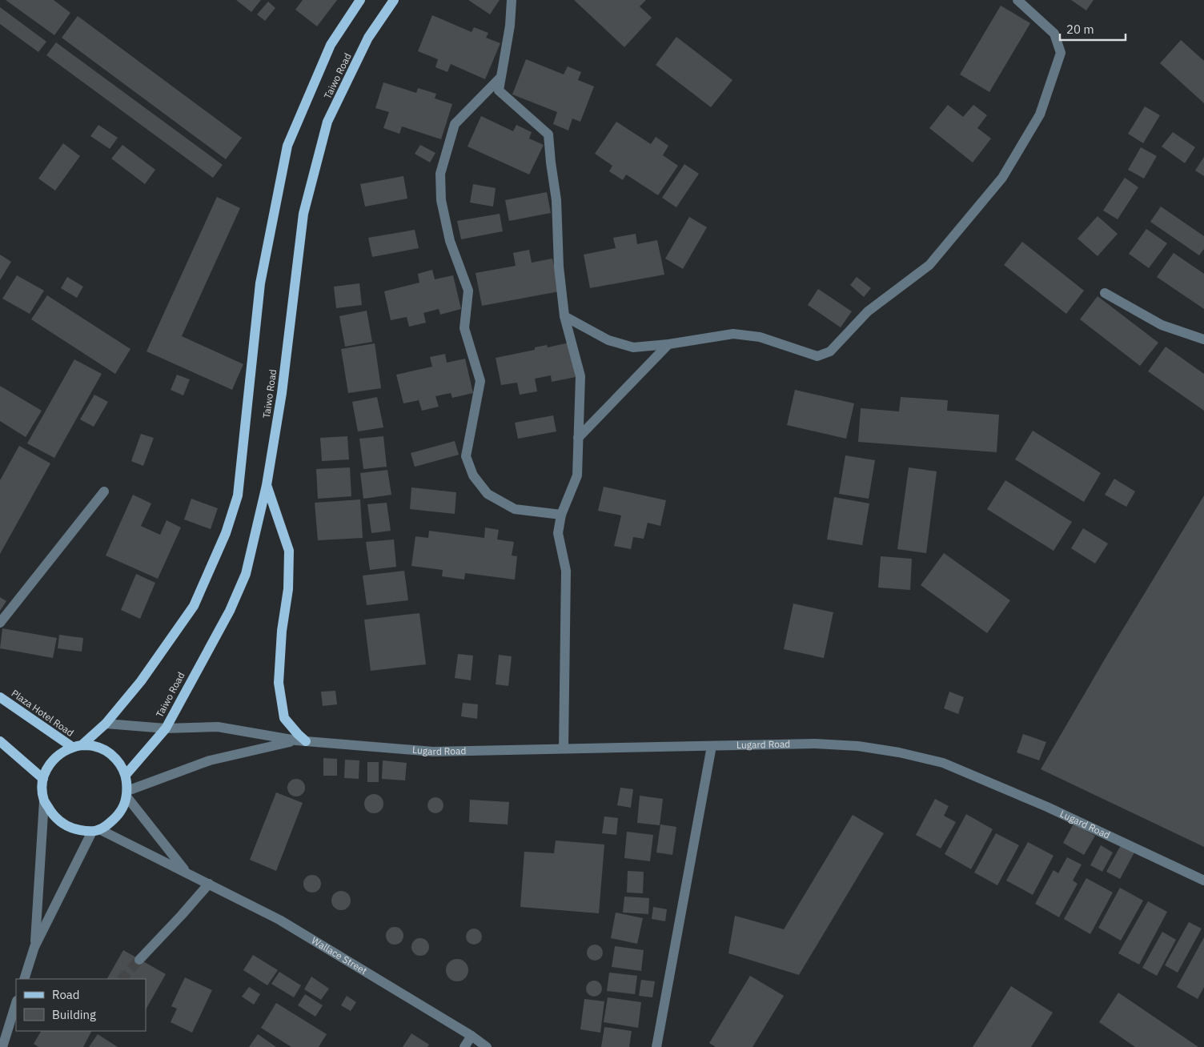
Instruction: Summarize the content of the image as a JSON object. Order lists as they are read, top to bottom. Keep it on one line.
{"streets":{"main road":["Taiwo Road","Plaza Hotel Road"],"street":["Lugard Road","Wallace Street"]},"crossings":[["Taiwo Road","Plaza Hotel Road"],["Taiwo Road","Wallace Street"],["Plaza Hotel Road","Wallace Street"]],"legend":["Road","Building"],"scale_bar":"20 m"}
